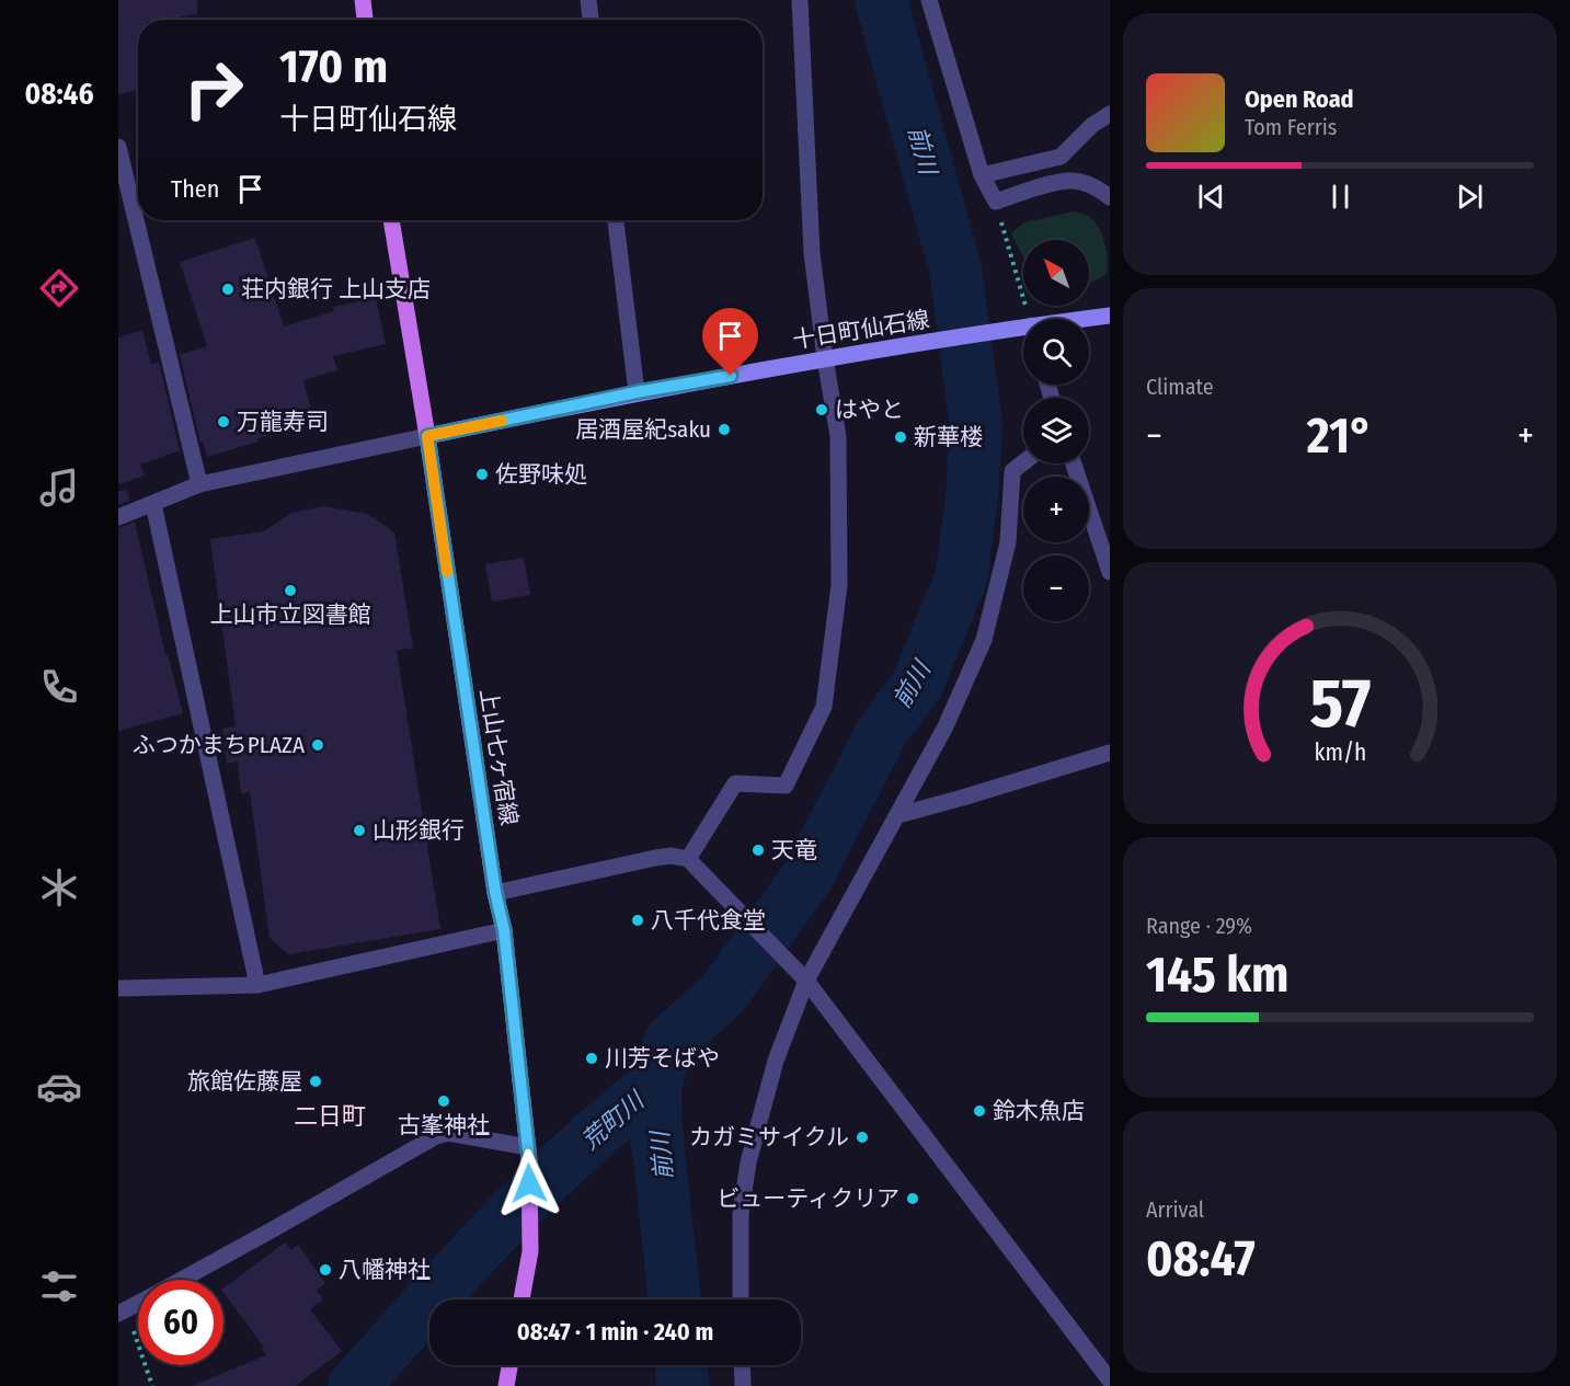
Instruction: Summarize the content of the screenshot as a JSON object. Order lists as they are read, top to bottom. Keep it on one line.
{"streets":{"main road":["十日町仙石線","上山七ヶ宿線"]},"crossings":[["十日町仙石線","上山七ヶ宿線"]],"districts":["二日町"],"water":["前川","荒町川"],"places":["荘内銀行 上山支店","はやと","万龍寿司","居酒屋紀saku","新華楼","佐野味処","上山市立図書館","ふつかまちPLAZA","山形銀行","天竜","八千代食堂","川芳そばや","旅館佐藤屋","古峯神社","鈴木魚店","カガミサイクル","ビューティクリア","八幡神社"],"north":"top left","page":{"tabs":"08:46","turn":["170 m","十日町仙石線"],"song":["Open Road","Tom Ferris"],"then":"Then","map_buttons":["+","−"],"tile":["Climate",["Range · 29%","145 km"],["Arrival","08:47"]],"heat":["−","21°","+"],"limit":"60","trip":"08:47 · 1 min · 240 m","gauge":["57","km/h"]}}
